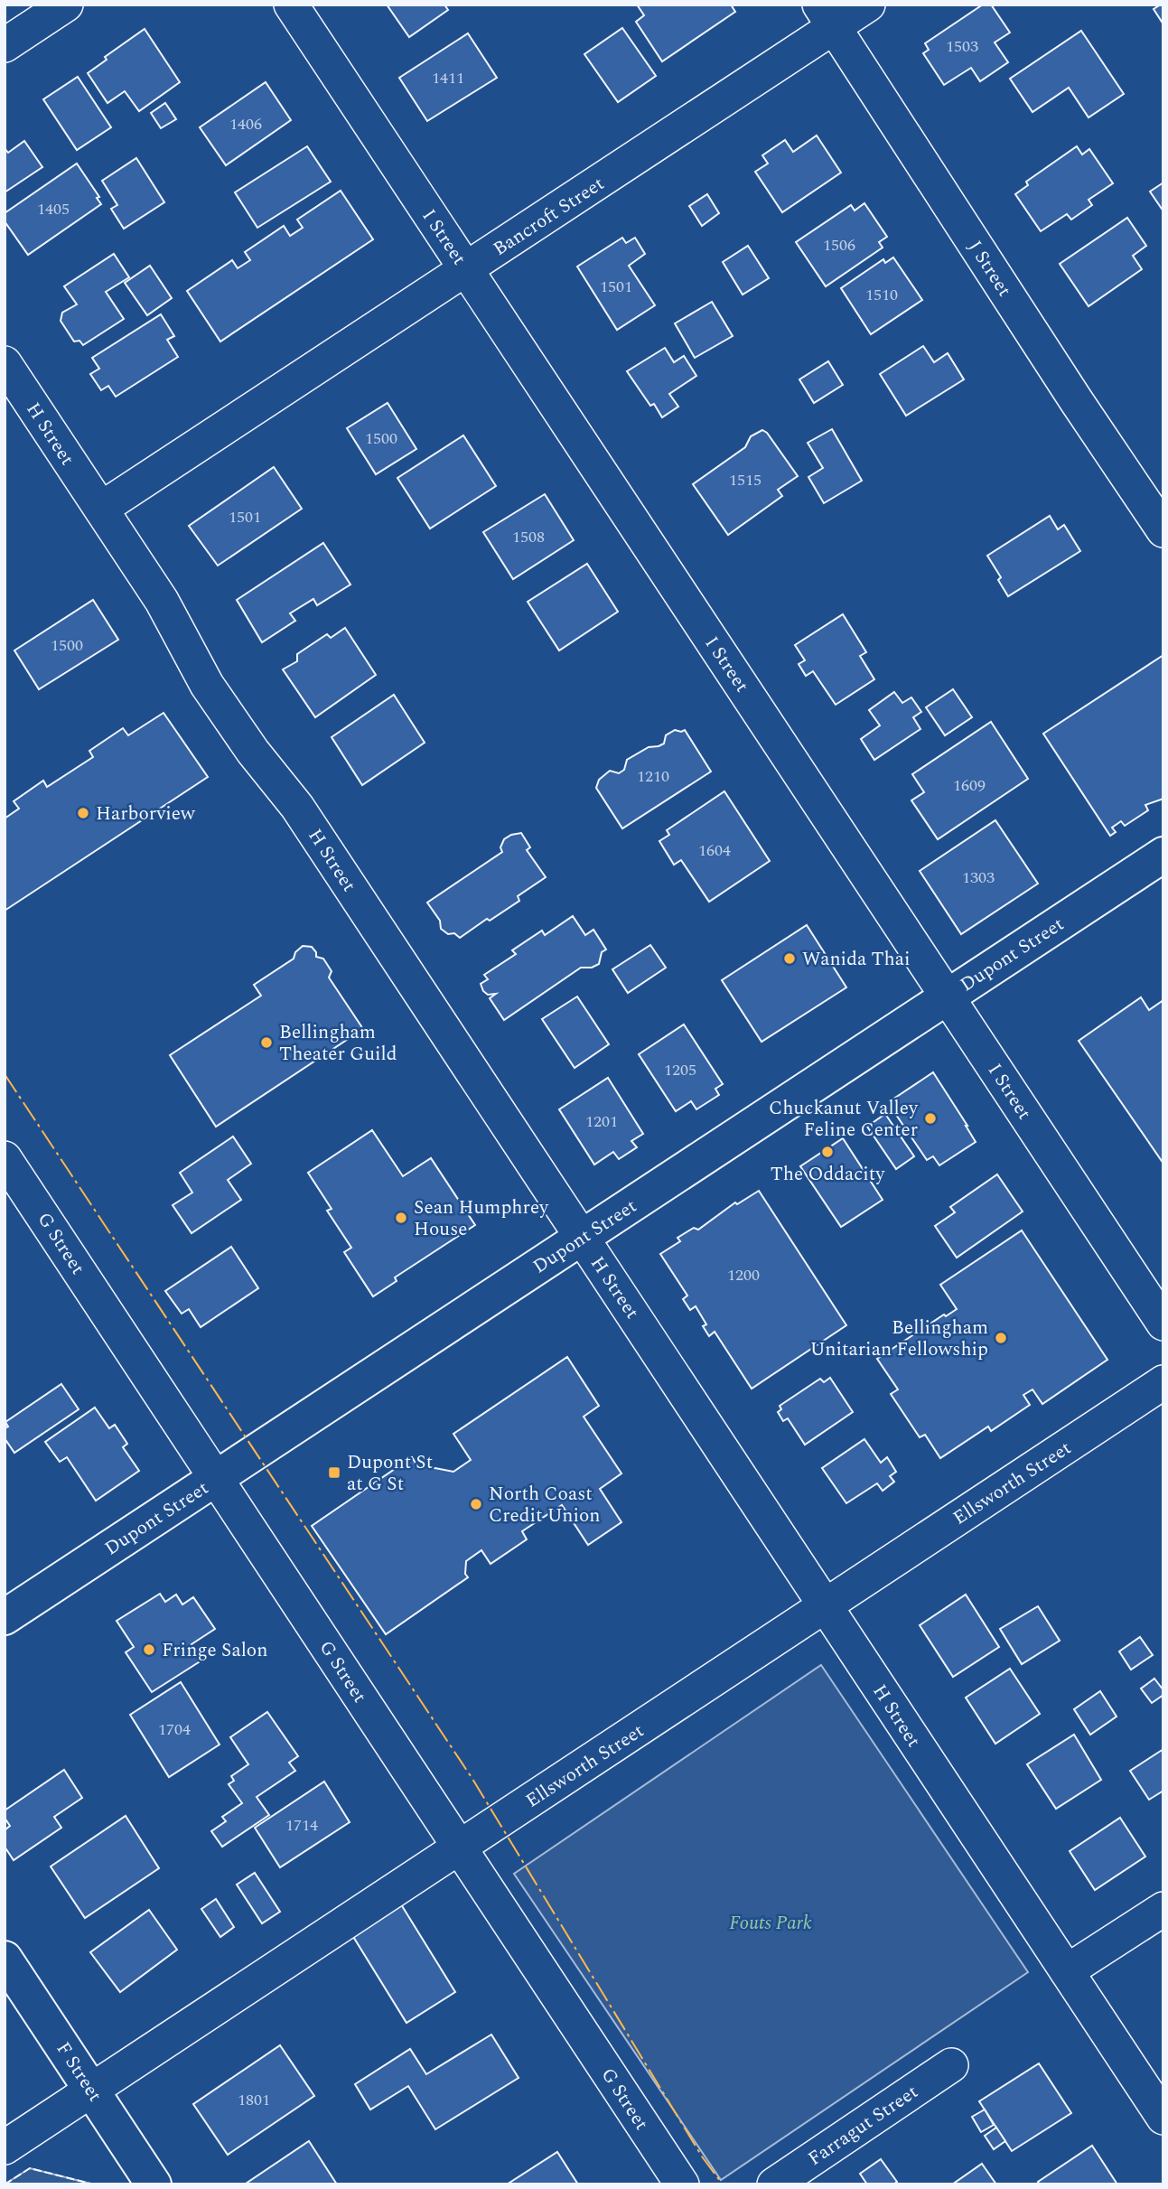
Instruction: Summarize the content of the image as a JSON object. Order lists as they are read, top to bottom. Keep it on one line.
{"streets":{"street":["Bancroft Street","I Street","J Street","H Street","Dupont Street","G Street","Ellsworth Street","F Street","Farragut Street"]},"crossings":[["Bancroft Street","I Street"],["Bancroft Street","J Street"],["Bancroft Street","H Street"],["I Street","Dupont Street"],["H Street","Dupont Street"],["H Street","Ellsworth Street"],["Dupont Street","G Street"],["G Street","Ellsworth Street"],["Ellsworth Street","F Street"]],"parks":["Fouts Park"],"places":{"other":["Harborview","Wanida Thai","Bellingham Theater Guild","Chuckanut Valley Feline Center","The Oddacity","Sean Humphrey House","Bellingham Unitarian Fellowship","North Coast Credit Union","Fringe Salon"],"transit":["Dupont St at G St"]},"house_numbers":["1503","1411","1406","1405","1506","1501","1510","1500","1515","1501","1508","1500","1210","1609","1604","1303","1205","1201","1200","1704","1714","1801"]}
